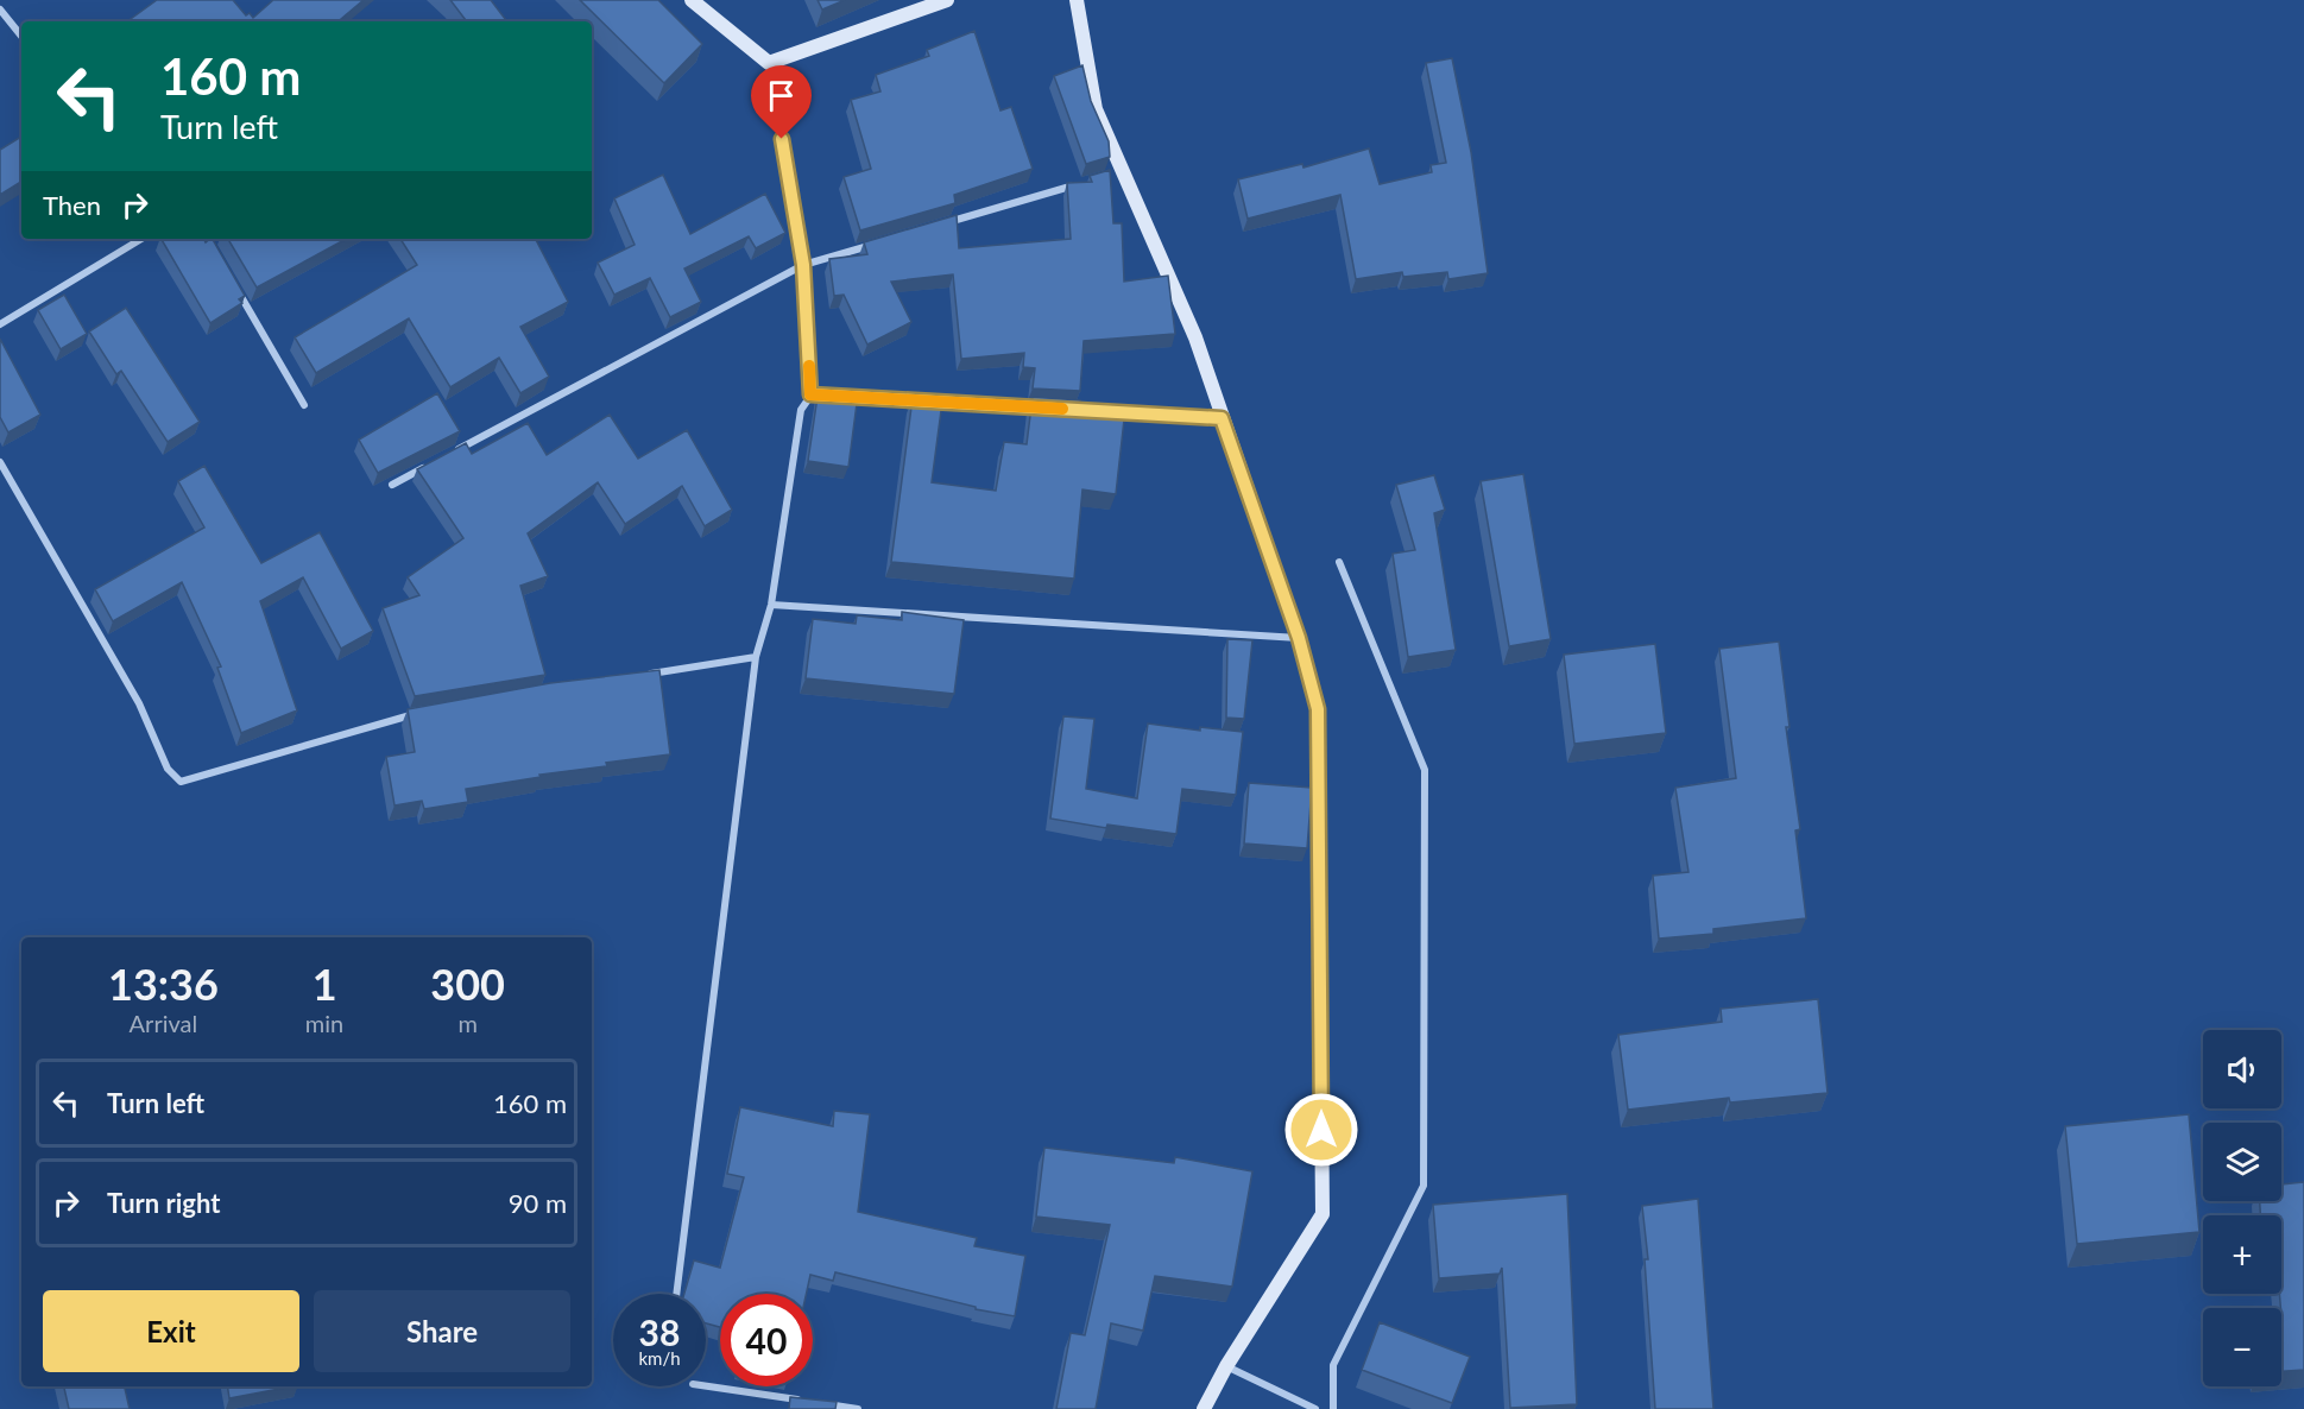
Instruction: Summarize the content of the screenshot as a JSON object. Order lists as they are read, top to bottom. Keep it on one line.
{"page":{"turn":["160 m","Turn left"],"then":"Then","eta":["13:36","Arrival","1","min","300","m"],"map_buttons":["+","−"],"list":[{"name":"Turn left","value":"160 m"},{"name":"Turn right","value":"90 m"}],"buttons":["Exit","Share"],"speed":"38 km/h","limit":"40"}}
